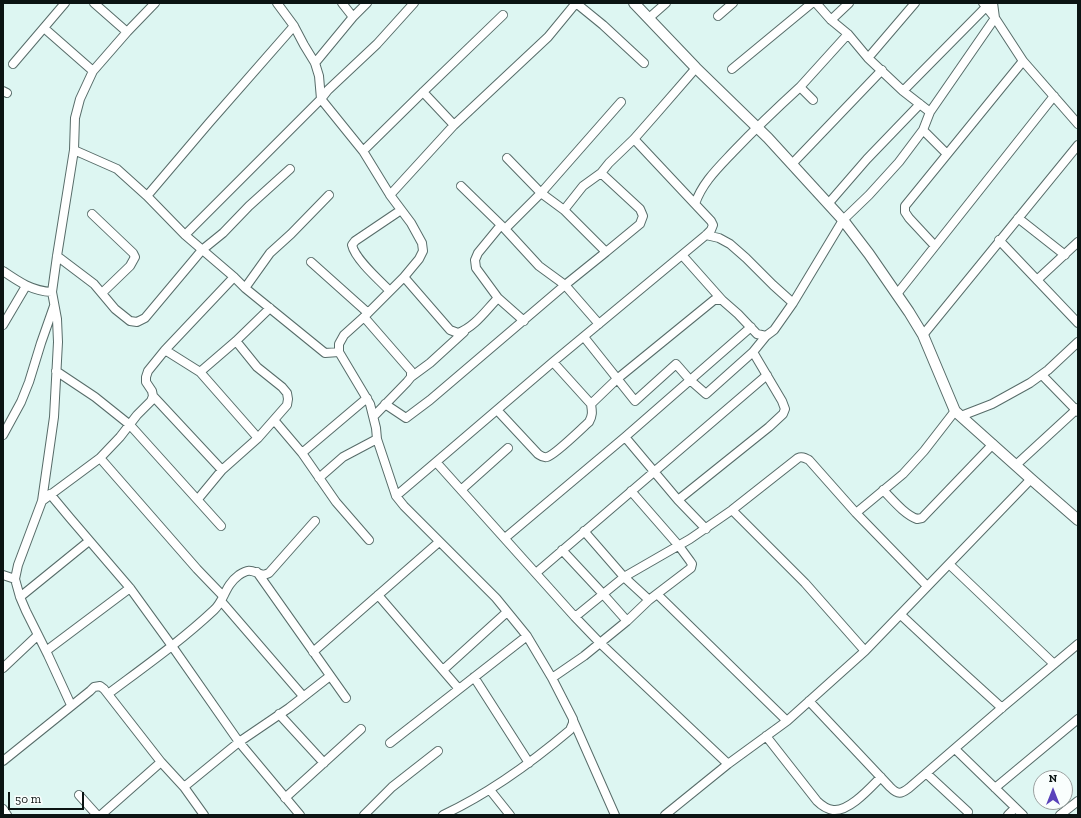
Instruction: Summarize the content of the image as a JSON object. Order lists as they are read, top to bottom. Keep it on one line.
{"scale_bar":"50 m","north":"top"}
